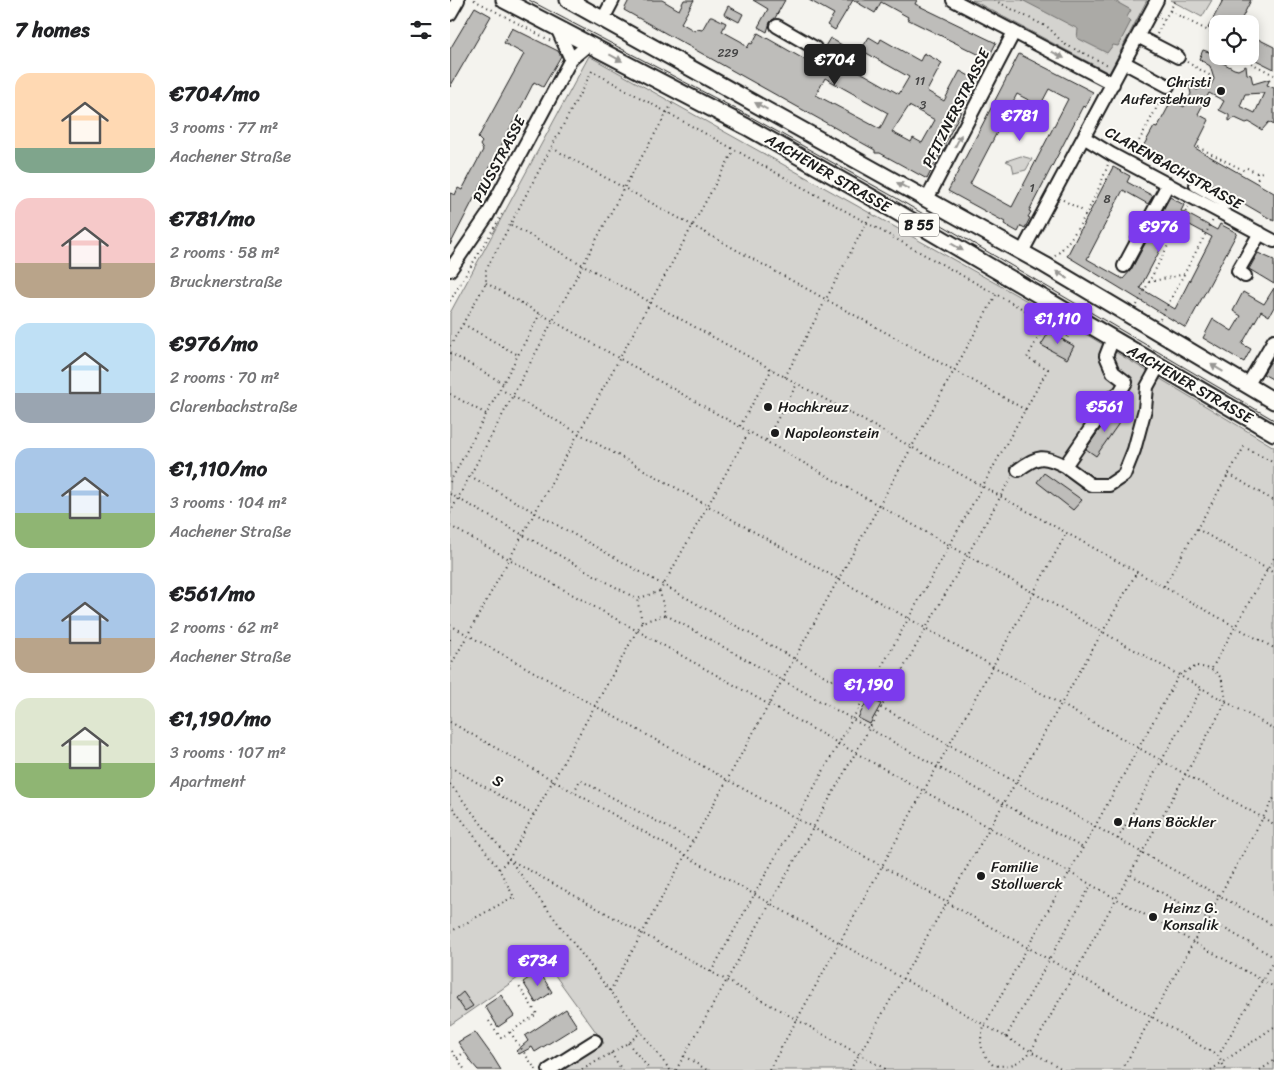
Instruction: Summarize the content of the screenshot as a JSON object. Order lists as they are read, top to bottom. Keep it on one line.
{"streets":{"main road":["AACHENER STRASSE","B 55"],"street":["PFITZNERSTRASSE","PIUSSTRASSE","CLARENBACHSTRASSE"],"path":["S"]},"crossings":[["PFITZNERSTRASSE","AACHENER STRASSE"],["PIUSSTRASSE","AACHENER STRASSE"]],"places":["Christi Auferstehung","Hochkreuz","Napoleonstein","Hans Böckler","Familie Stollwerck","Heinz G. Konsalik"],"house_numbers":["229","11","3","1","8"],"page":{"heading":"7 homes","price":["€704","€781","€976","€1,110","€561","€1,190","€734"],"list":[{"name":"€704/mo","note":"3 rooms · 77 m² · Aachener Straße"},{"name":"€781/mo","note":"2 rooms · 58 m² · Brucknerstraße"},{"name":"€976/mo","note":"2 rooms · 70 m² · Clarenbachstraße"},{"name":"€1,110/mo","note":"3 rooms · 104 m² · Aachener Straße"},{"name":"€561/mo","note":"2 rooms · 62 m² · Aachener Straße"},{"name":"€1,190/mo","note":"3 rooms · 107 m² · Apartment"}]}}
